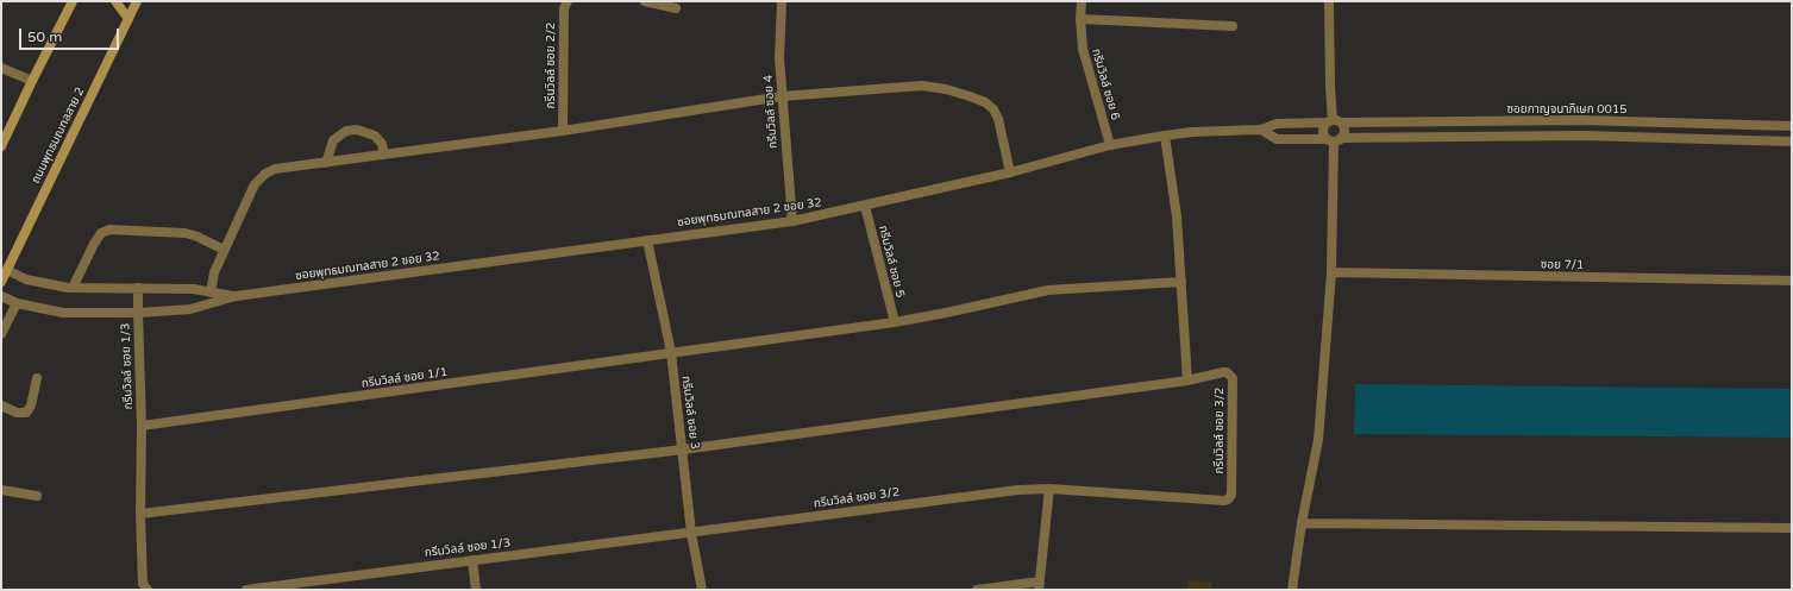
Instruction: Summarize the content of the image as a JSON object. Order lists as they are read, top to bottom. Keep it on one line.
{"streets":{"main road":["ถนนพุทธมณฑลสาย 2"],"street":["กรีนวิลล์ ซอย 2/2","กรีนวิลล์ ซอย 6","ซอยกาญจนาภิเษก 0015","กรีนวิลล์ ซอย 4","ซอยพุทธมณฑลสาย 2 ซอย 32","กรีนวิลล์ ซอย 5","ซอย 7/1","กรีนวิลล์ ซอย 1/3","กรีนวิลล์ ซอย 1/1","กรีนวิลล์ ซอย 3","กรีนวิลล์ ซอย 3/2"]},"crossings":[["กรีนวิลล์ ซอย 6","ซอยพุทธมณฑลสาย 2 ซอย 32"],["ซอยกาญจนาภิเษก 0015","ซอยพุทธมณฑลสาย 2 ซอย 32"],["กรีนวิลล์ ซอย 4","ซอยพุทธมณฑลสาย 2 ซอย 32"],["ถนนพุทธมณฑลสาย 2","ซอยพุทธมณฑลสาย 2 ซอย 32"],["ซอยพุทธมณฑลสาย 2 ซอย 32","กรีนวิลล์ ซอย 5"],["ซอยพุทธมณฑลสาย 2 ซอย 32","กรีนวิลล์ ซอย 1/3"],["ซอยพุทธมณฑลสาย 2 ซอย 32","กรีนวิลล์ ซอย 3"],["กรีนวิลล์ ซอย 5","กรีนวิลล์ ซอย 1/1"],["กรีนวิลล์ ซอย 1/3","กรีนวิลล์ ซอย 1/1"],["กรีนวิลล์ ซอย 1/3","กรีนวิลล์ ซอย 3"],["กรีนวิลล์ ซอย 1/3","กรีนวิลล์ ซอย 3/2"],["กรีนวิลล์ ซอย 1/1","กรีนวิลล์ ซอย 3"],["กรีนวิลล์ ซอย 3","กรีนวิลล์ ซอย 3/2"]],"scale_bar":"50 m"}
